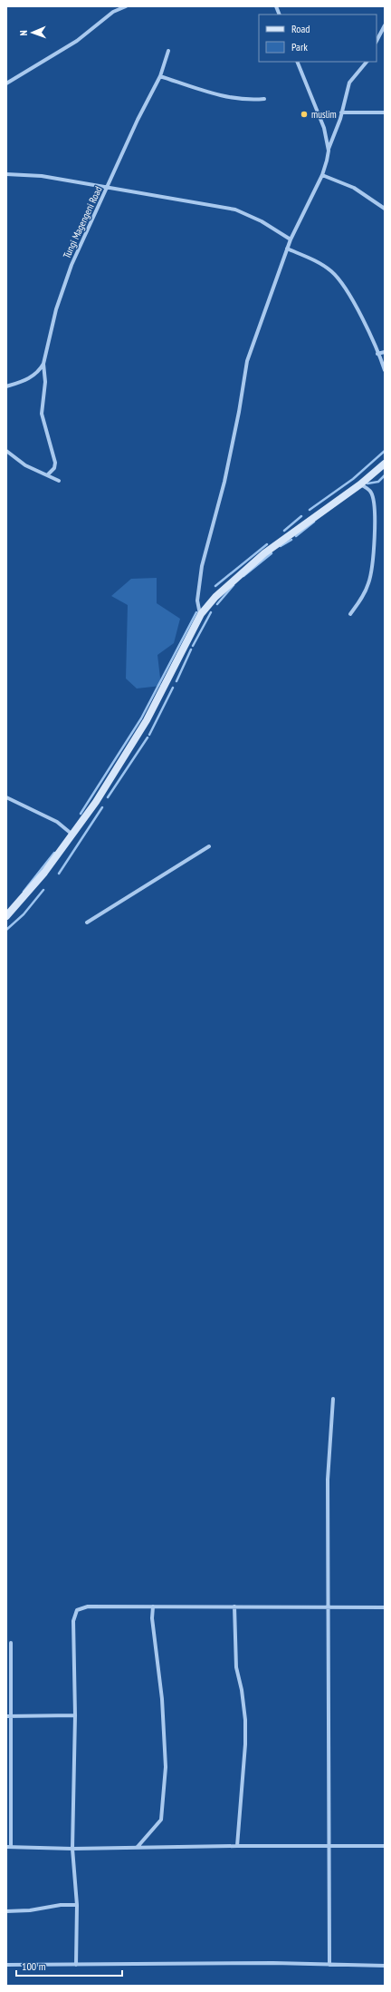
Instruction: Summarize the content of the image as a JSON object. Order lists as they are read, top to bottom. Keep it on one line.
{"streets":{"street":["Tungi Magengeni Road"]},"places":["muslim"],"legend":["Road","Park"],"scale_bar":"100 m","north":"left"}
